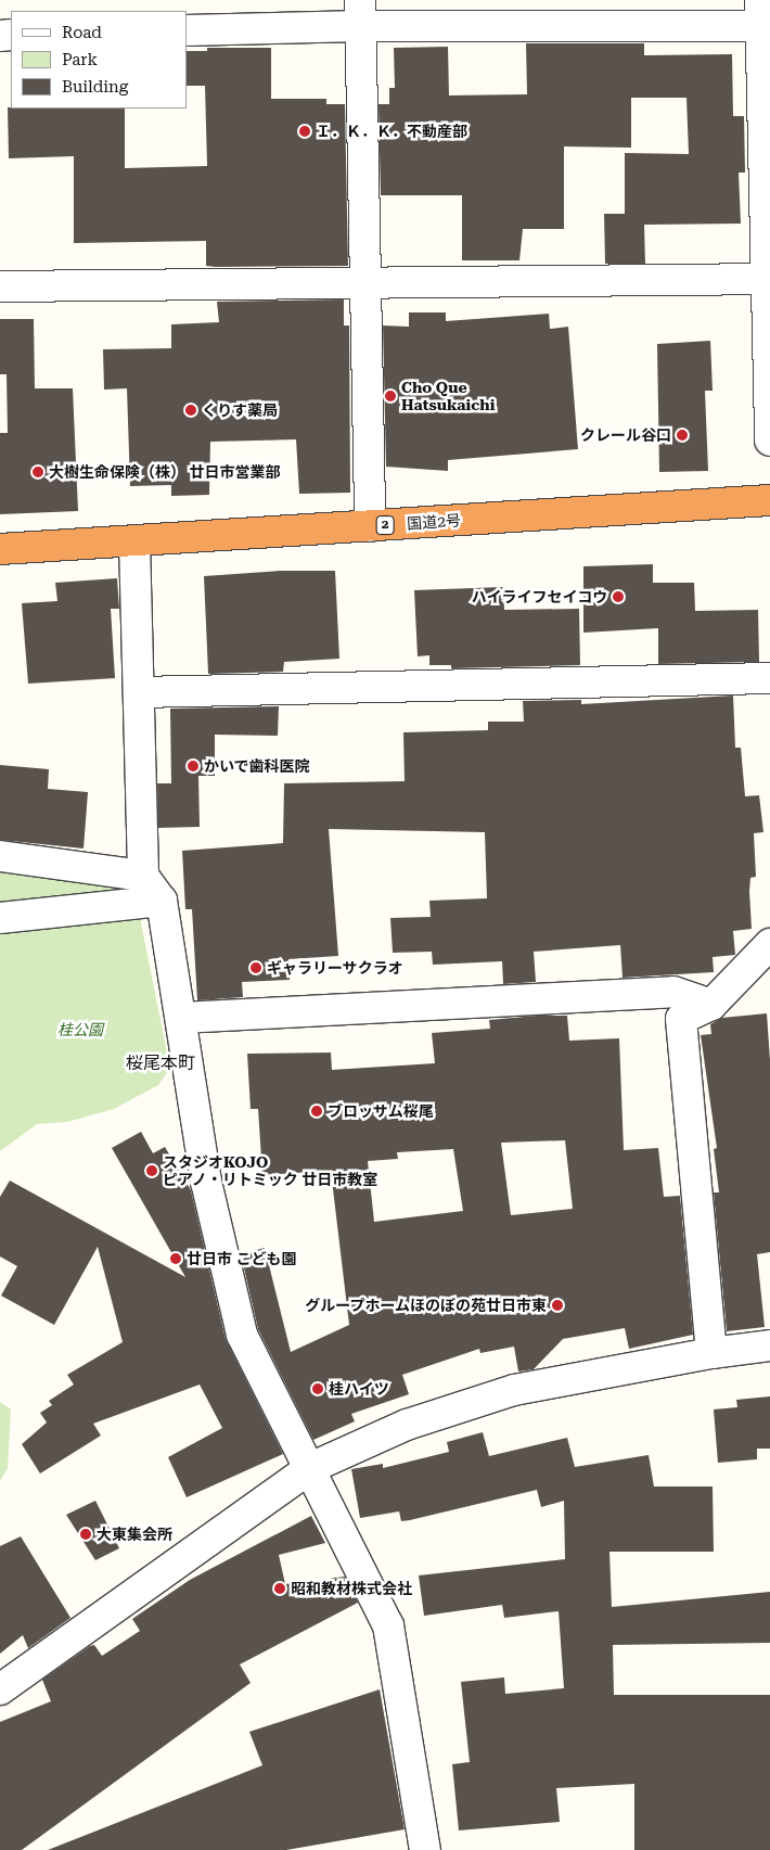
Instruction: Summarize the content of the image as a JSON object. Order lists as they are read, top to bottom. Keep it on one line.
{"streets":{"highway":["国道2号","2"]},"districts":["桜尾本町"],"parks":["桂公園"],"places":["Ｉ．Ｋ．Ｋ．不動産部","Cho Que Hatsukaichi","くりす薬局","クレール谷口","大樹生命保険（株） 廿日市営業部","ハイライフセイコウ","かいで歯科医院","ギャラリーサクラオ","ブロッサム桜尾","スタジオKOJO ピアノ・リトミック 廿日市教室","廿日市 こども園","グループホームほのぼの苑廿日市東","桂ハイツ","大東集会所","昭和教材株式会社"],"legend":["Road","Park","Building"]}
